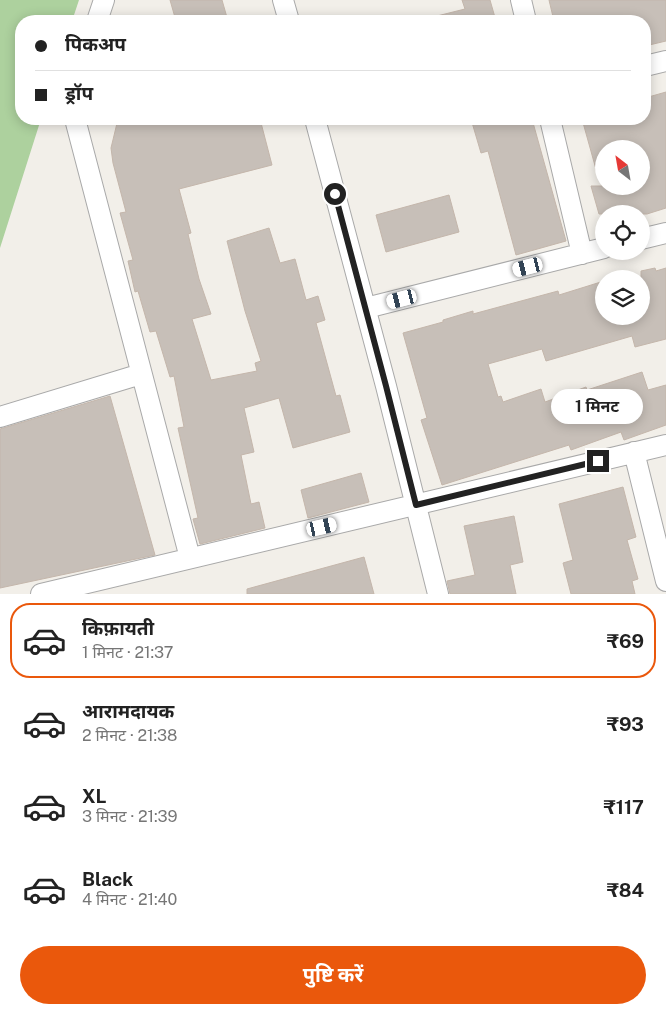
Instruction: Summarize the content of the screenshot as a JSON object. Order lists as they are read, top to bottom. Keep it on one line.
{"north":"top left","page":{"banner":["पिकअप","ड्रॉप"],"bubble":"1 मिनट","list":[{"name":"किफ़ायती","note":"1 मिनट · 21:37","value":"₹69"},{"name":"आरामदायक","note":"2 मिनट · 21:38","value":"₹93"},{"name":"XL","note":"3 मिनट · 21:39","value":"₹117"},{"name":"Black","note":"4 मिनट · 21:40","value":"₹84"}],"buttons":"पुष्टि करें"}}
